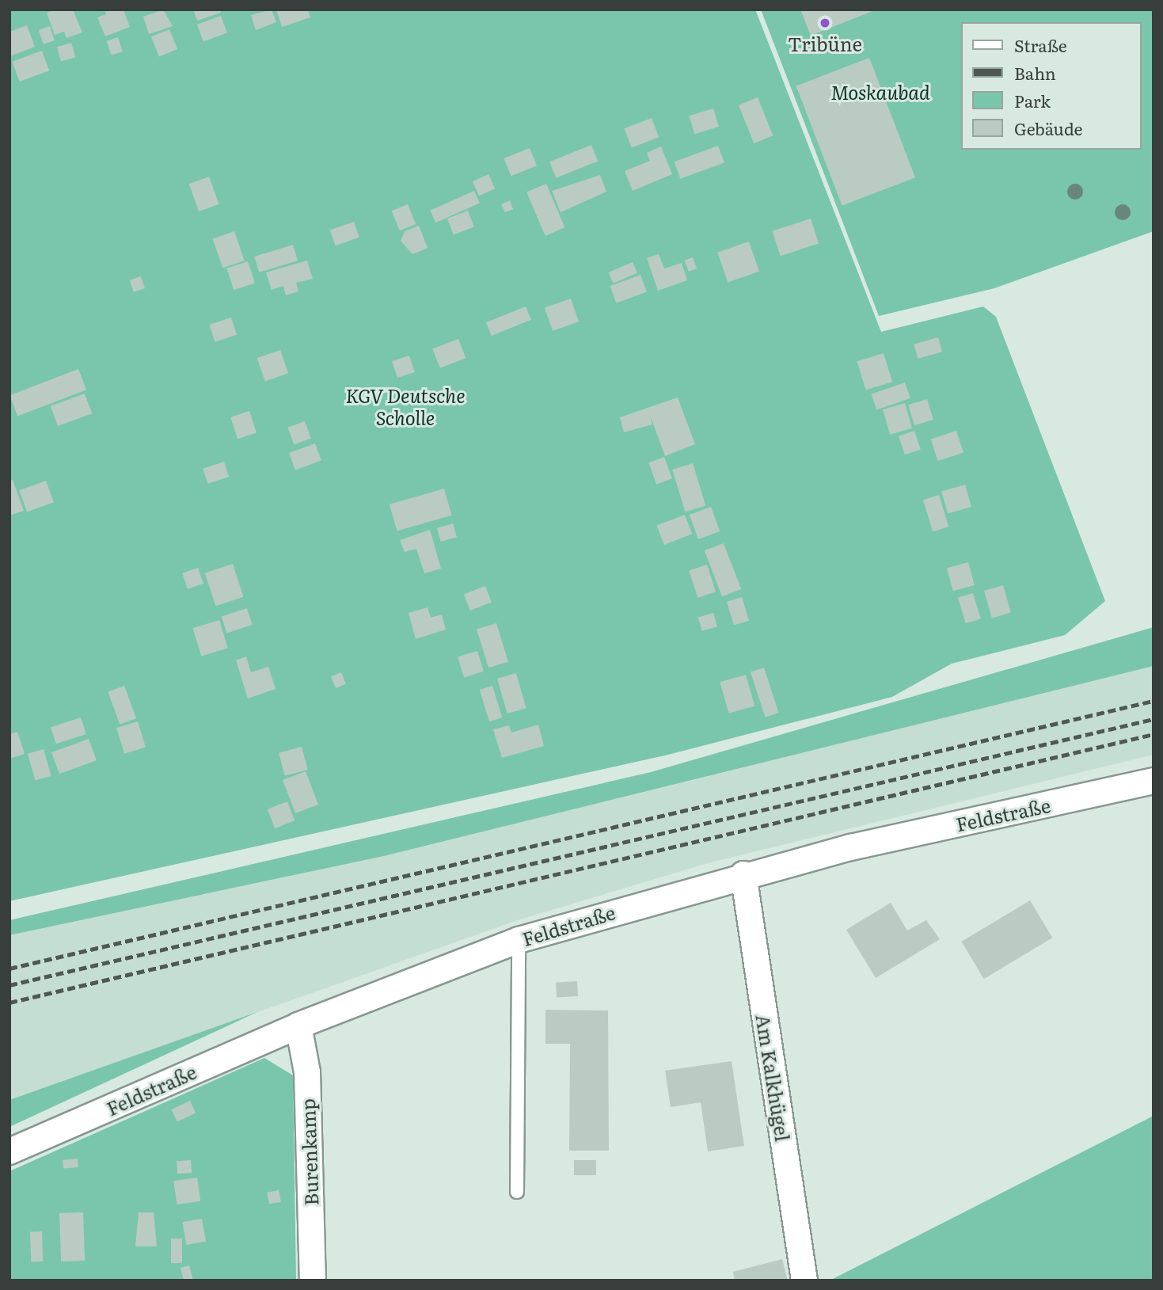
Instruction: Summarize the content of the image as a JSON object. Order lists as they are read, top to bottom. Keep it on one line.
{"streets":{"street":["Feldstraße","Am Kalkhügel","Burenkamp"]},"crossings":[["Feldstraße","Am Kalkhügel"],["Feldstraße","Burenkamp"]],"parks":["Moskaubad","KGV Deutsche Scholle"],"places":["Tribüne"],"legend":["Straße","Bahn","Park","Gebäude"]}
